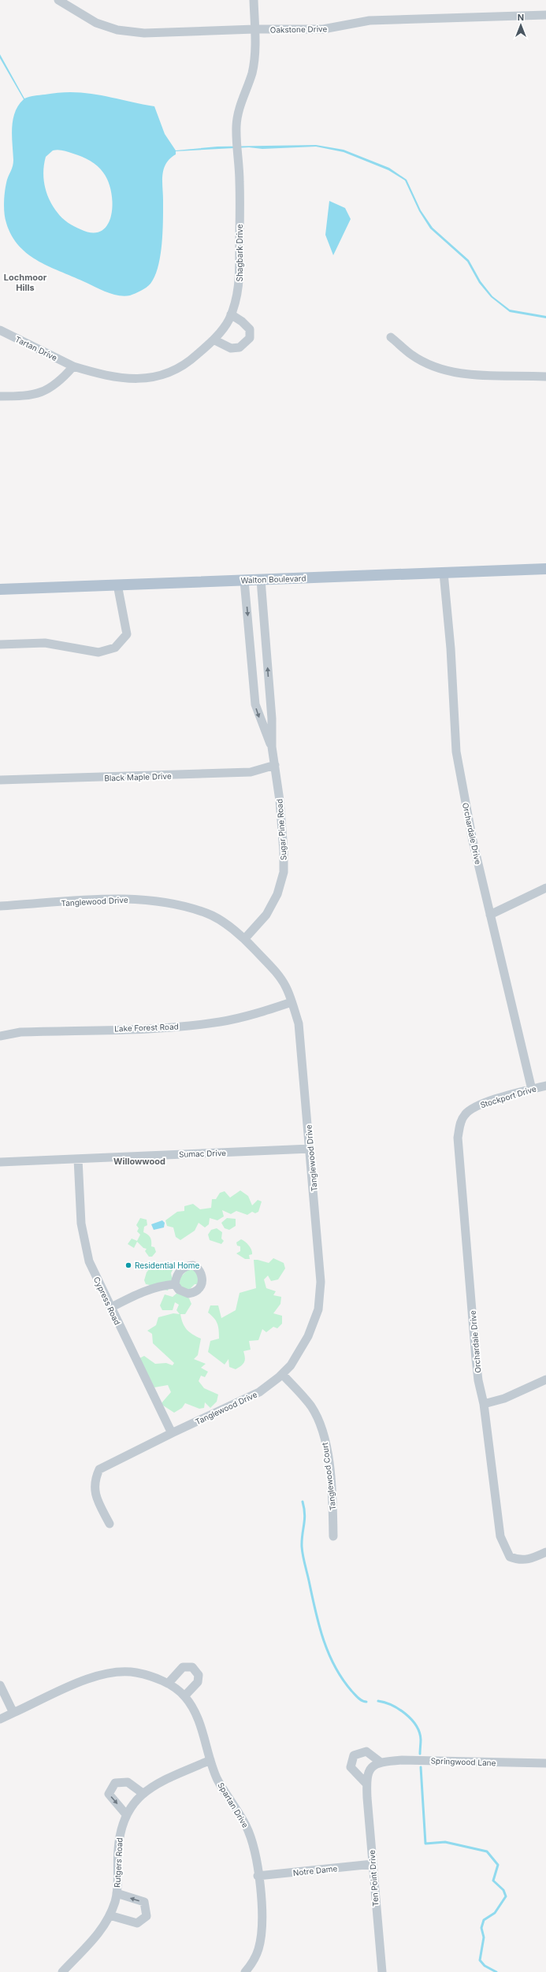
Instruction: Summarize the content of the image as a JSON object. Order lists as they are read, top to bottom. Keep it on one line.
{"streets":{"main road":["Walton Boulevard"],"street":["Oakstone Drive","Shagbark Drive","Tartan Drive","Black Maple Drive","Sugar Pine Road","Orchardale Drive","Tanglewood Drive","Lake Forest Road","Stockport Drive","Sumac Drive","Cypress Road","Tanglewood Court","Springwood Lane","Spartan Drive","Rutgers Road","Notre Dame","Ten Point Drive"]},"crossings":[["Oakstone Drive","Shagbark Drive"],["Shagbark Drive","Tartan Drive"],["Walton Boulevard","Sugar Pine Road"],["Walton Boulevard","Orchardale Drive"],["Black Maple Drive","Sugar Pine Road"],["Sugar Pine Road","Tanglewood Drive"],["Orchardale Drive","Stockport Drive"],["Tanglewood Drive","Lake Forest Road"],["Tanglewood Drive","Sumac Drive"],["Tanglewood Drive","Cypress Road"],["Tanglewood Drive","Tanglewood Court"],["Sumac Drive","Cypress Road"],["Springwood Lane","Ten Point Drive"],["Spartan Drive","Rutgers Road"],["Spartan Drive","Notre Dame"],["Notre Dame","Ten Point Drive"]],"districts":["Lochmoor Hills","Willowwood"],"places":["Residential Home"],"north":"top"}
